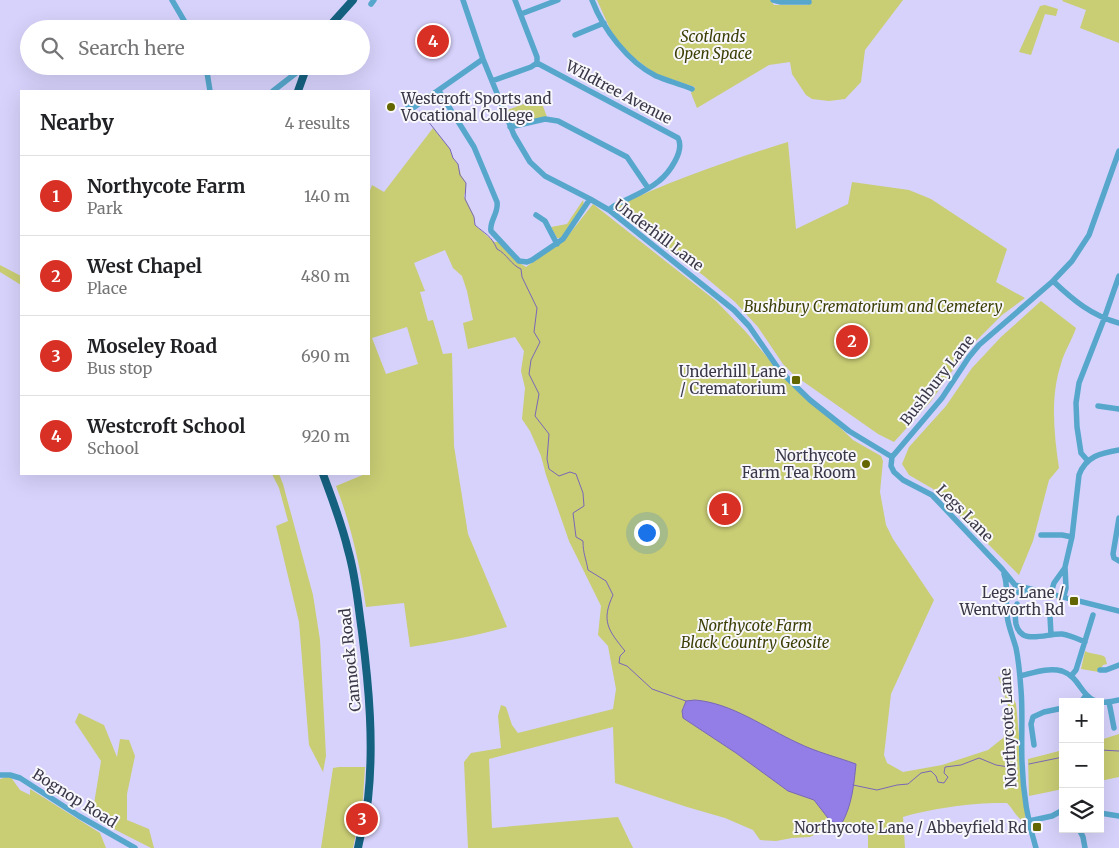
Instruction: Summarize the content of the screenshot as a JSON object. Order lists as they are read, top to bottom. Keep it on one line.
{"streets":{"highway":["Cannock Road"],"street":["Wildtree Avenue","Underhill Lane","Bushbury Lane","Legs Lane","Northycote Lane","Bognop Road"]},"crossings":[["Wildtree Avenue","Underhill Lane"],["Underhill Lane","Bushbury Lane"],["Underhill Lane","Legs Lane"],["Bushbury Lane","Legs Lane"],["Legs Lane","Northycote Lane"]],"parks":["Scotlands Open Space","Bushbury Crematorium and Cemetery","Northycote Farm Black Country Geosite"],"places":{"other":["Westcroft Sports and Vocational College","Northycote Farm Tea Room"],"transit":["Underhill Lane / Crematorium","Legs Lane / Wentworth Rd","Northycote Lane / Abbeyfield Rd"]},"page":{"search":"Search here","pins":["4","2","1","3"],"heading":["Nearby","4 results"],"list":[{"mark":"1","name":"Northycote Farm","note":"Park","value":"140 m"},{"mark":"2","name":"West Chapel","note":"Place","value":"480 m"},{"mark":"3","name":"Moseley Road","note":"Bus stop","value":"690 m"},{"mark":"4","name":"Westcroft School","note":"School","value":"920 m"}],"map_buttons":["+","−"]}}
